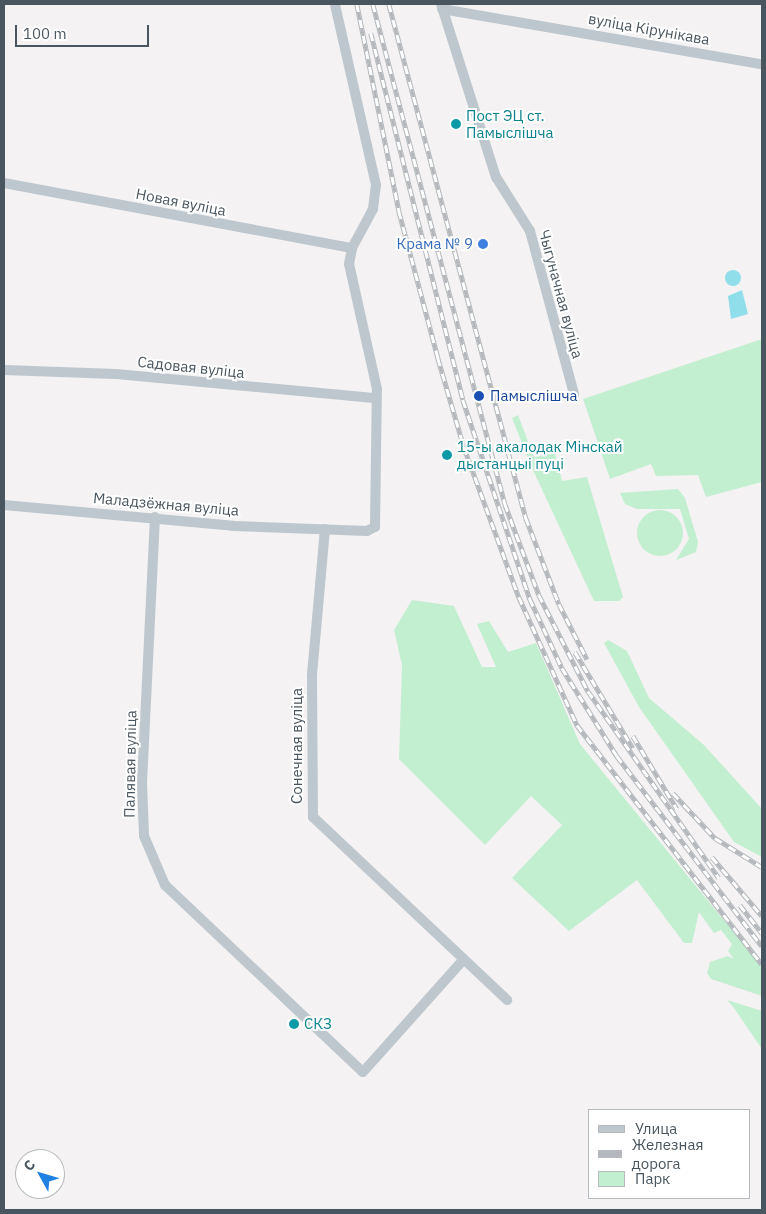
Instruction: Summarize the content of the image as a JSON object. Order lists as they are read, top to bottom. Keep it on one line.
{"streets":{"street":["вуліца Кірунікава","Новая вуліца","Чыгуначная вуліца","Садовая вуліца","Маладзёжная вуліца","Сонечная вуліца","Палявая вуліца"]},"crossings":[["вуліца Кірунікава","Чыгуначная вуліца"],["Новая вуліца","Маладзёжная вуліца"],["Садовая вуліца","Маладзёжная вуліца"],["Маладзёжная вуліца","Сонечная вуліца"],["Маладзёжная вуліца","Палявая вуліца"],["Сонечная вуліца","Палявая вуліца"]],"places":["Пост ЭЦ ст. Памыслішча","Крама № 9","Памыслішча","15-ы акалодак Мінскай дыстанцыі пуці","СКЗ"],"legend":["Улица","Железная дорога","Парк"],"scale_bar":"100 m","north":"top left"}
